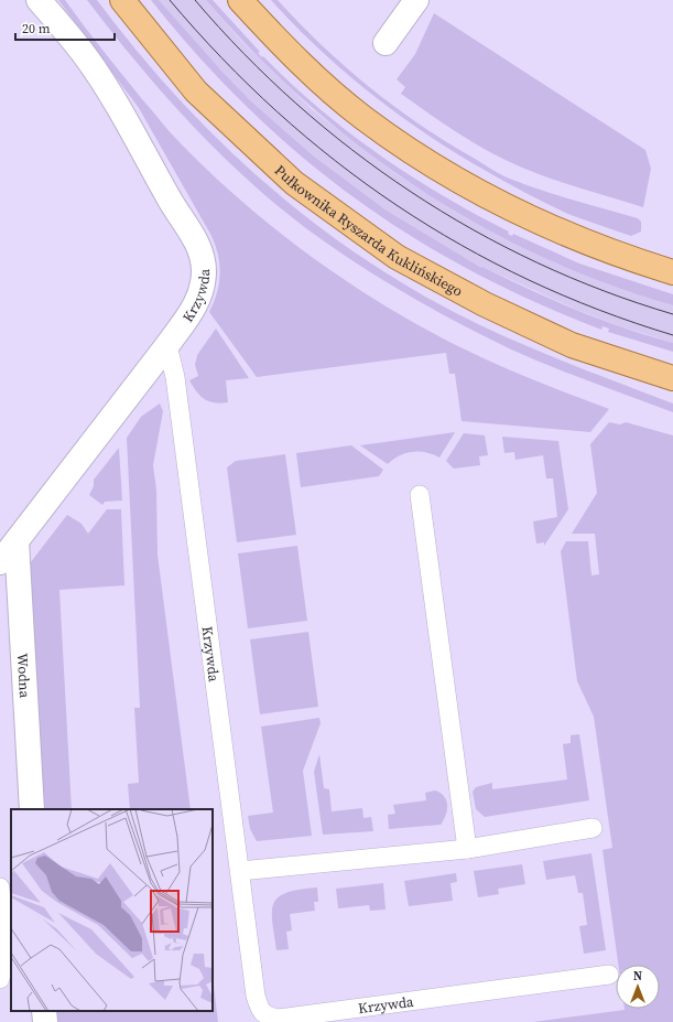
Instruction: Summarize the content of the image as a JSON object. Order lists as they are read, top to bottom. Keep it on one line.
{"streets":{"main road":["Pułkownika Ryszarda Kuklińskiego"],"street":["Krzywda","Wodna"]},"scale_bar":"20 m","north":"top"}
